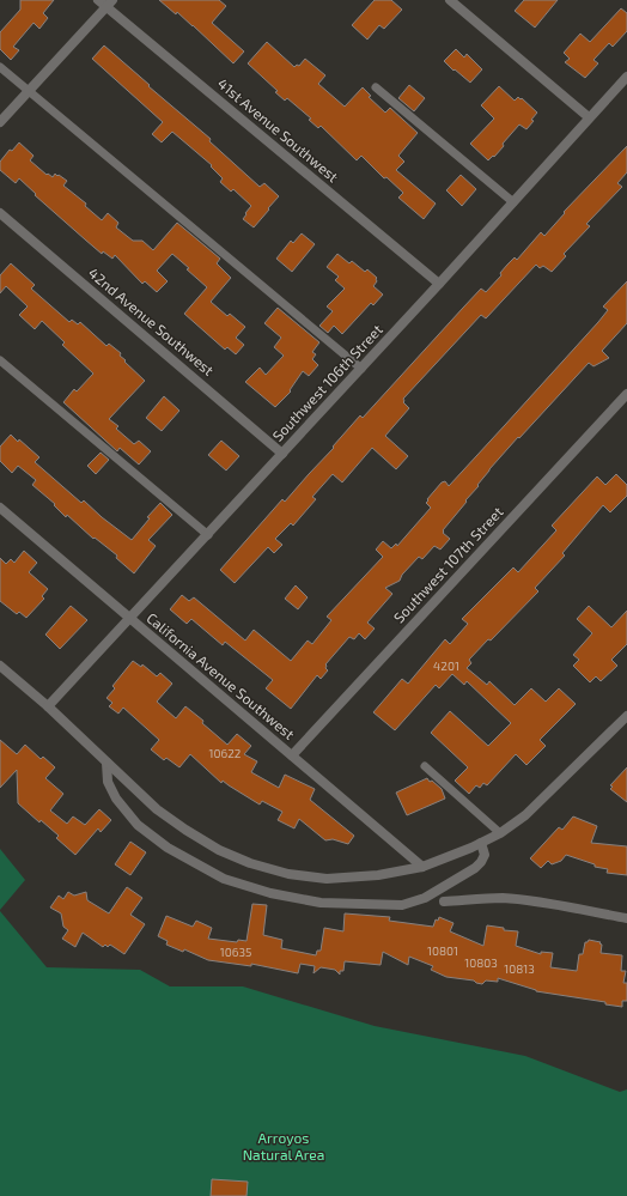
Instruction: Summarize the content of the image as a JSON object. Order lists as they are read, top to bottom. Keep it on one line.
{"streets":{"street":["41st Avenue Southwest","42nd Avenue Southwest","Southwest 106th Street","Southwest 107th Street","California Avenue Southwest"]},"crossings":[["41st Avenue Southwest","Southwest 106th Street"],["42nd Avenue Southwest","Southwest 106th Street"],["Southwest 106th Street","California Avenue Southwest"],["Southwest 107th Street","California Avenue Southwest"]],"parks":["Arroyos Natural Area"],"house_numbers":["4201","10622","10801","10635","10803","10813"]}
